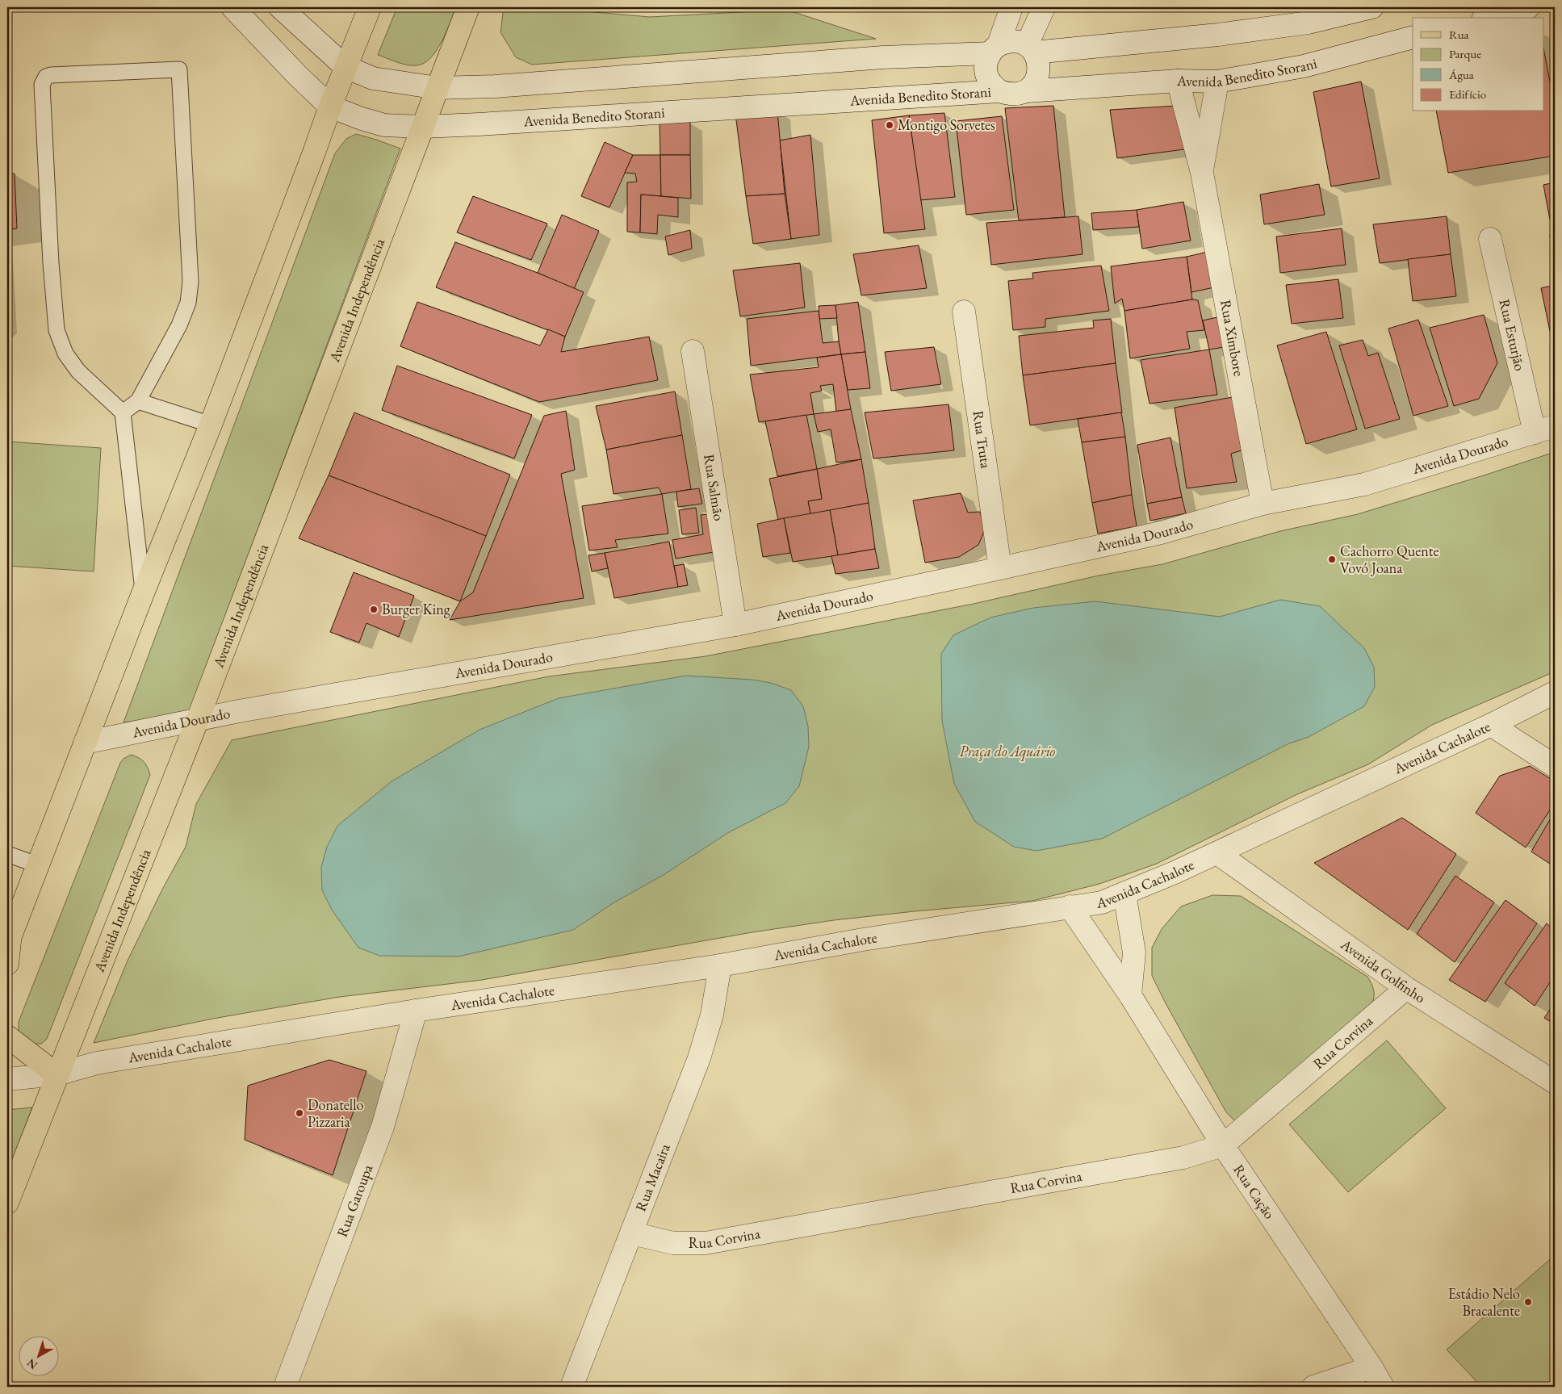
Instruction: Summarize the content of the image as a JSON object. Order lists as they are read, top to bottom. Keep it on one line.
{"streets":{"main road":["Avenida Independência"],"street":["Avenida Benedito Storani","Rua Esturjão","Rua Ximbore","Rua Truta","Avenida Dourado","Rua Salmão","Avenida Cachalote","Avenida Golfinho","Rua Corvina","Rua Macaira","Rua Cação","Rua Garoupa"]},"crossings":[["Avenida Benedito Storani","Avenida Independência"],["Avenida Benedito Storani","Rua Ximbore"],["Avenida Independência","Avenida Dourado"],["Avenida Independência","Avenida Cachalote"],["Rua Esturjão","Avenida Dourado"],["Rua Ximbore","Avenida Dourado"],["Rua Truta","Avenida Dourado"],["Avenida Dourado","Rua Salmão"],["Avenida Cachalote","Avenida Golfinho"],["Avenida Cachalote","Rua Macaira"],["Avenida Cachalote","Rua Cação"],["Avenida Cachalote","Rua Garoupa"],["Avenida Golfinho","Rua Corvina"],["Rua Corvina","Rua Macaira"],["Rua Corvina","Rua Cação"]],"parks":["Praça do Aquário"],"places":["Montigo Sorvetes","Cachorro Quente Vovó Joana","Burger King","Donatello Pizzaria","Estádio Nelo Bracalente"],"legend":["Rua","Parque","Água","Edifício"],"north":"bottom left"}
